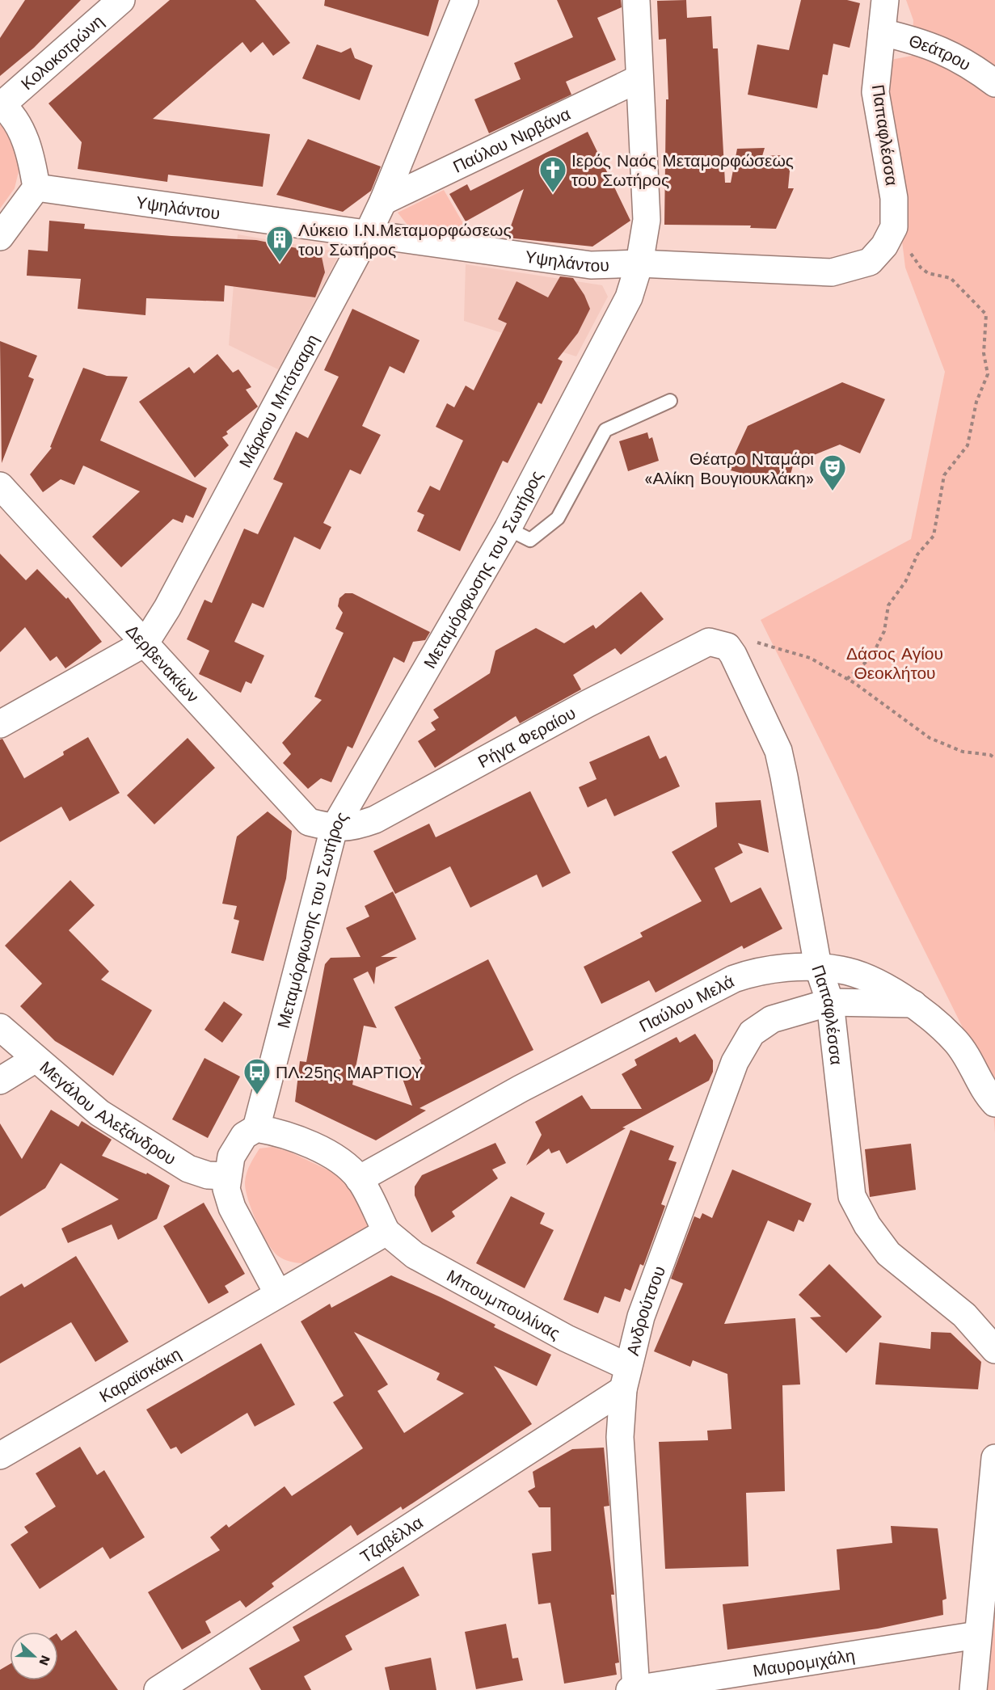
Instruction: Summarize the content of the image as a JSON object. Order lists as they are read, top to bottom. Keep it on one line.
{"streets":{"street":["Κολοκοτρώνη","Θεάτρου","Παπαφλέσσα","Παύλου Νιρβάνα","Υψηλάντου","Μάρκου Μπότσαρη","Μεταμόρφωσης του Σωτήρος","Δερβενακίων","Ρήγα Φεραίου","Παύλου Μελά","Μεγάλου Αλεξάνδρου","Μπουμπουλίνας","Ανδρούτσου","Καραϊσκάκη","Τζαβέλλα","Μαυρομιχάλη"]},"crossings":[["Θεάτρου","Παπαφλέσσα"],["Παπαφλέσσα","Υψηλάντου"],["Παπαφλέσσα","Ρήγα Φεραίου"],["Παπαφλέσσα","Παύλου Μελά"],["Παπαφλέσσα","Ανδρούτσου"],["Παύλου Νιρβάνα","Μάρκου Μπότσαρη"],["Παύλου Νιρβάνα","Μεταμόρφωσης του Σωτήρος"],["Υψηλάντου","Μάρκου Μπότσαρη"],["Υψηλάντου","Μεταμόρφωσης του Σωτήρος"],["Μάρκου Μπότσαρη","Δερβενακίων"],["Μεταμόρφωσης του Σωτήρος","Δερβενακίων"],["Μεταμόρφωσης του Σωτήρος","Ρήγα Φεραίου"],["Δερβενακίων","Ρήγα Φεραίου"],["Παύλου Μελά","Ανδρούτσου"],["Μπουμπουλίνας","Ανδρούτσου"],["Μπουμπουλίνας","Καραϊσκάκη"],["Μπουμπουλίνας","Τζαβέλλα"],["Ανδρούτσου","Τζαβέλλα"],["Ανδρούτσου","Μαυρομιχάλη"]],"parks":["Δάσος Αγίου Θεοκλήτου"],"places":{"church":["Ιερός Ναός Μεταμορφώσεως του Σωτήρος"],"building":["Λύκειο Ι.Ν.Μεταμορφώσεως του Σωτήρος"],"theatre":["Θέατρο Νταμάρι «Αλίκη Βουγιουκλάκη»"],"bus stop":["ΠΛ.25ης ΜΑΡΤΙΟΥ"]},"north":"right"}
